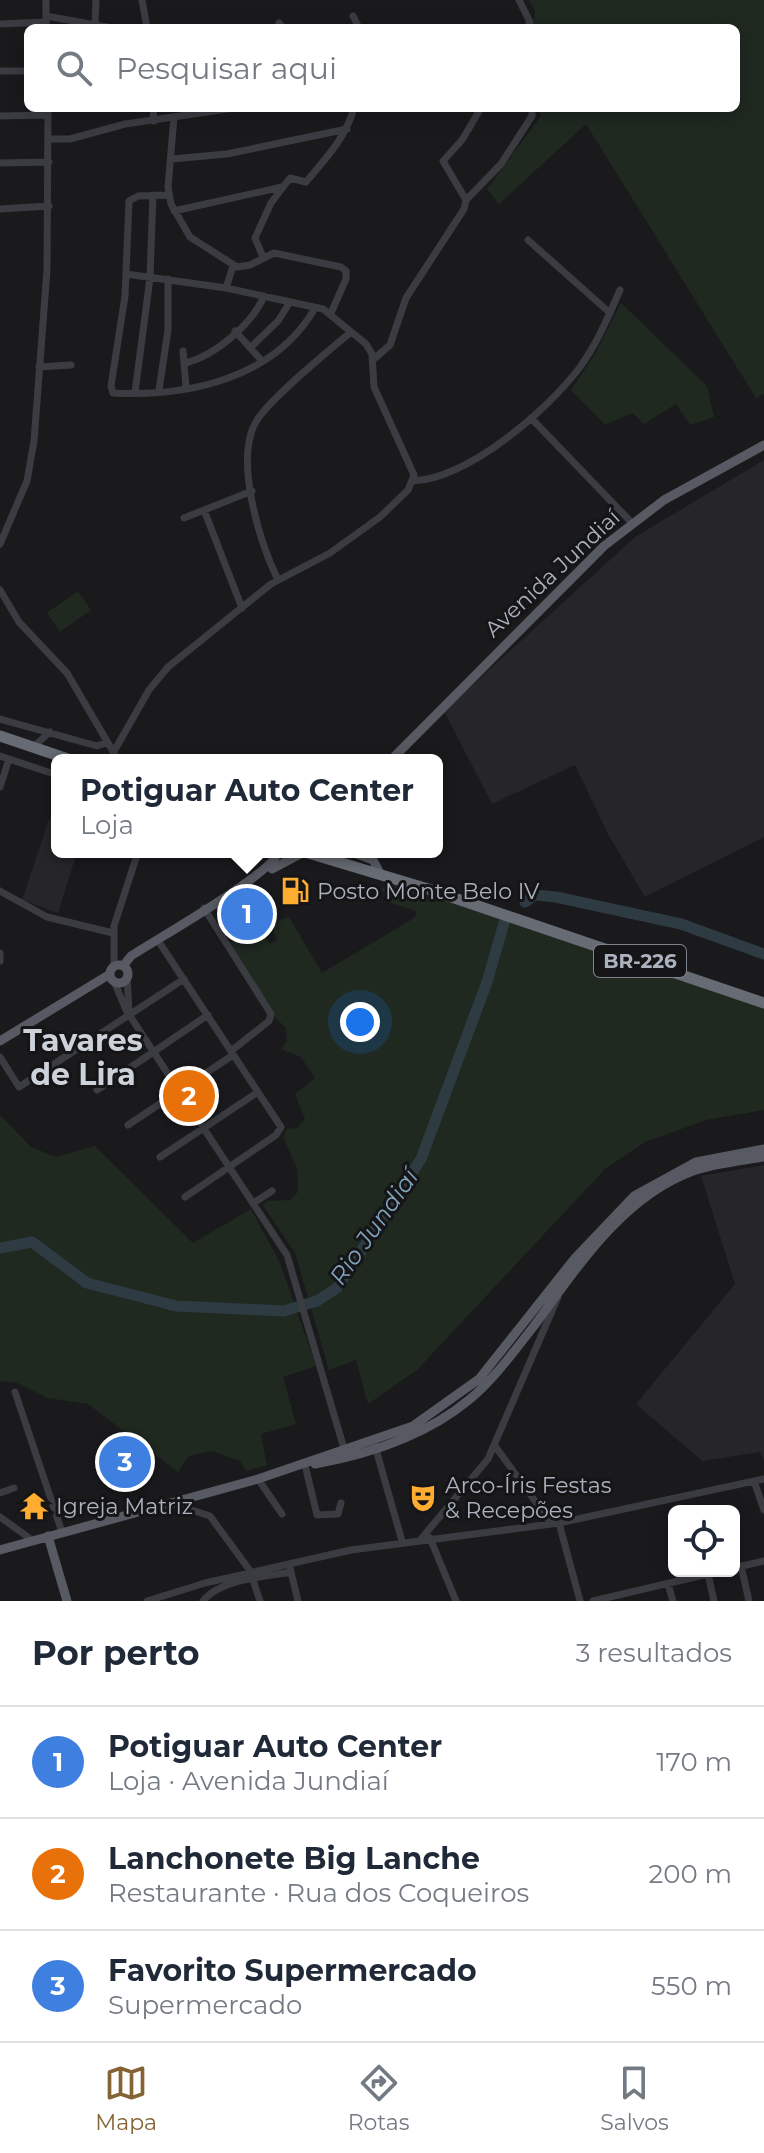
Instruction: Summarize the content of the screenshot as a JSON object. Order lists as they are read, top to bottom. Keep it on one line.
{"streets":{"highway":["BR-226"],"main road":["Avenida Jundiaí"]},"districts":["Tavares de Lira"],"water":["Rio Jundiaí"],"places":{"fuel station":["Posto Monte Belo IV"],"theatre":["Arco-Íris Festas & Recepões"],"temple":["Igreja Matriz"]},"page":{"search":"Pesquisar aqui","popup":["Potiguar Auto Center","Loja"],"pins":["1","2","3"],"heading":["Por perto","3 resultados"],"list":[{"mark":"1","name":"Potiguar Auto Center","note":"Loja · Avenida Jundiaí","value":"170 m"},{"mark":"2","name":"Lanchonete Big Lanche","note":"Restaurante · Rua dos Coqueiros","value":"200 m"},{"mark":"3","name":"Favorito Supermercado","note":"Supermercado","value":"550 m"}],"nav":["Mapa","Rotas","Salvos"]}}
